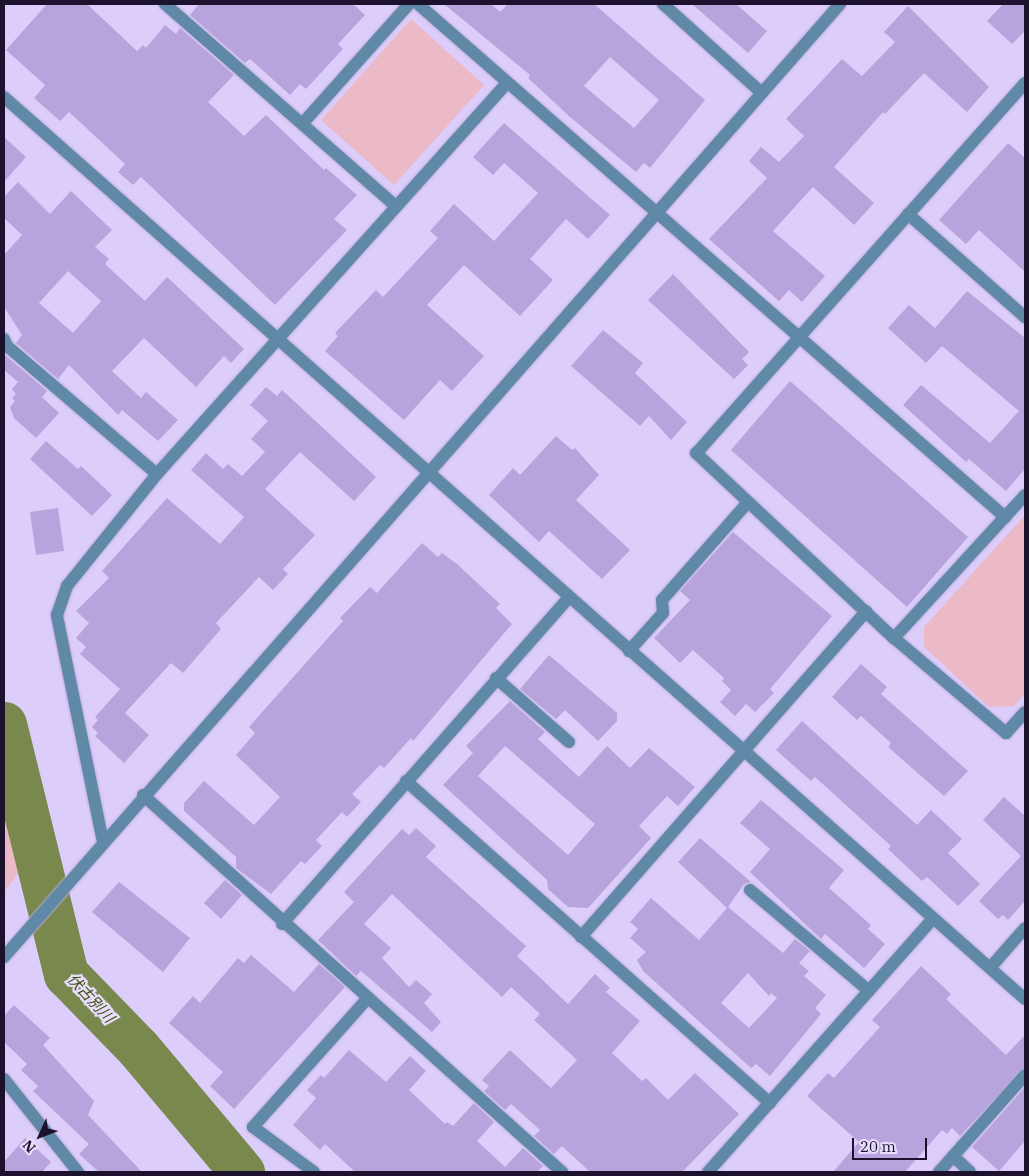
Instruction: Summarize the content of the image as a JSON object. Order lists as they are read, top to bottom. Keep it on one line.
{"water":["伏古別川"],"scale_bar":"20 m","north":"bottom left"}
